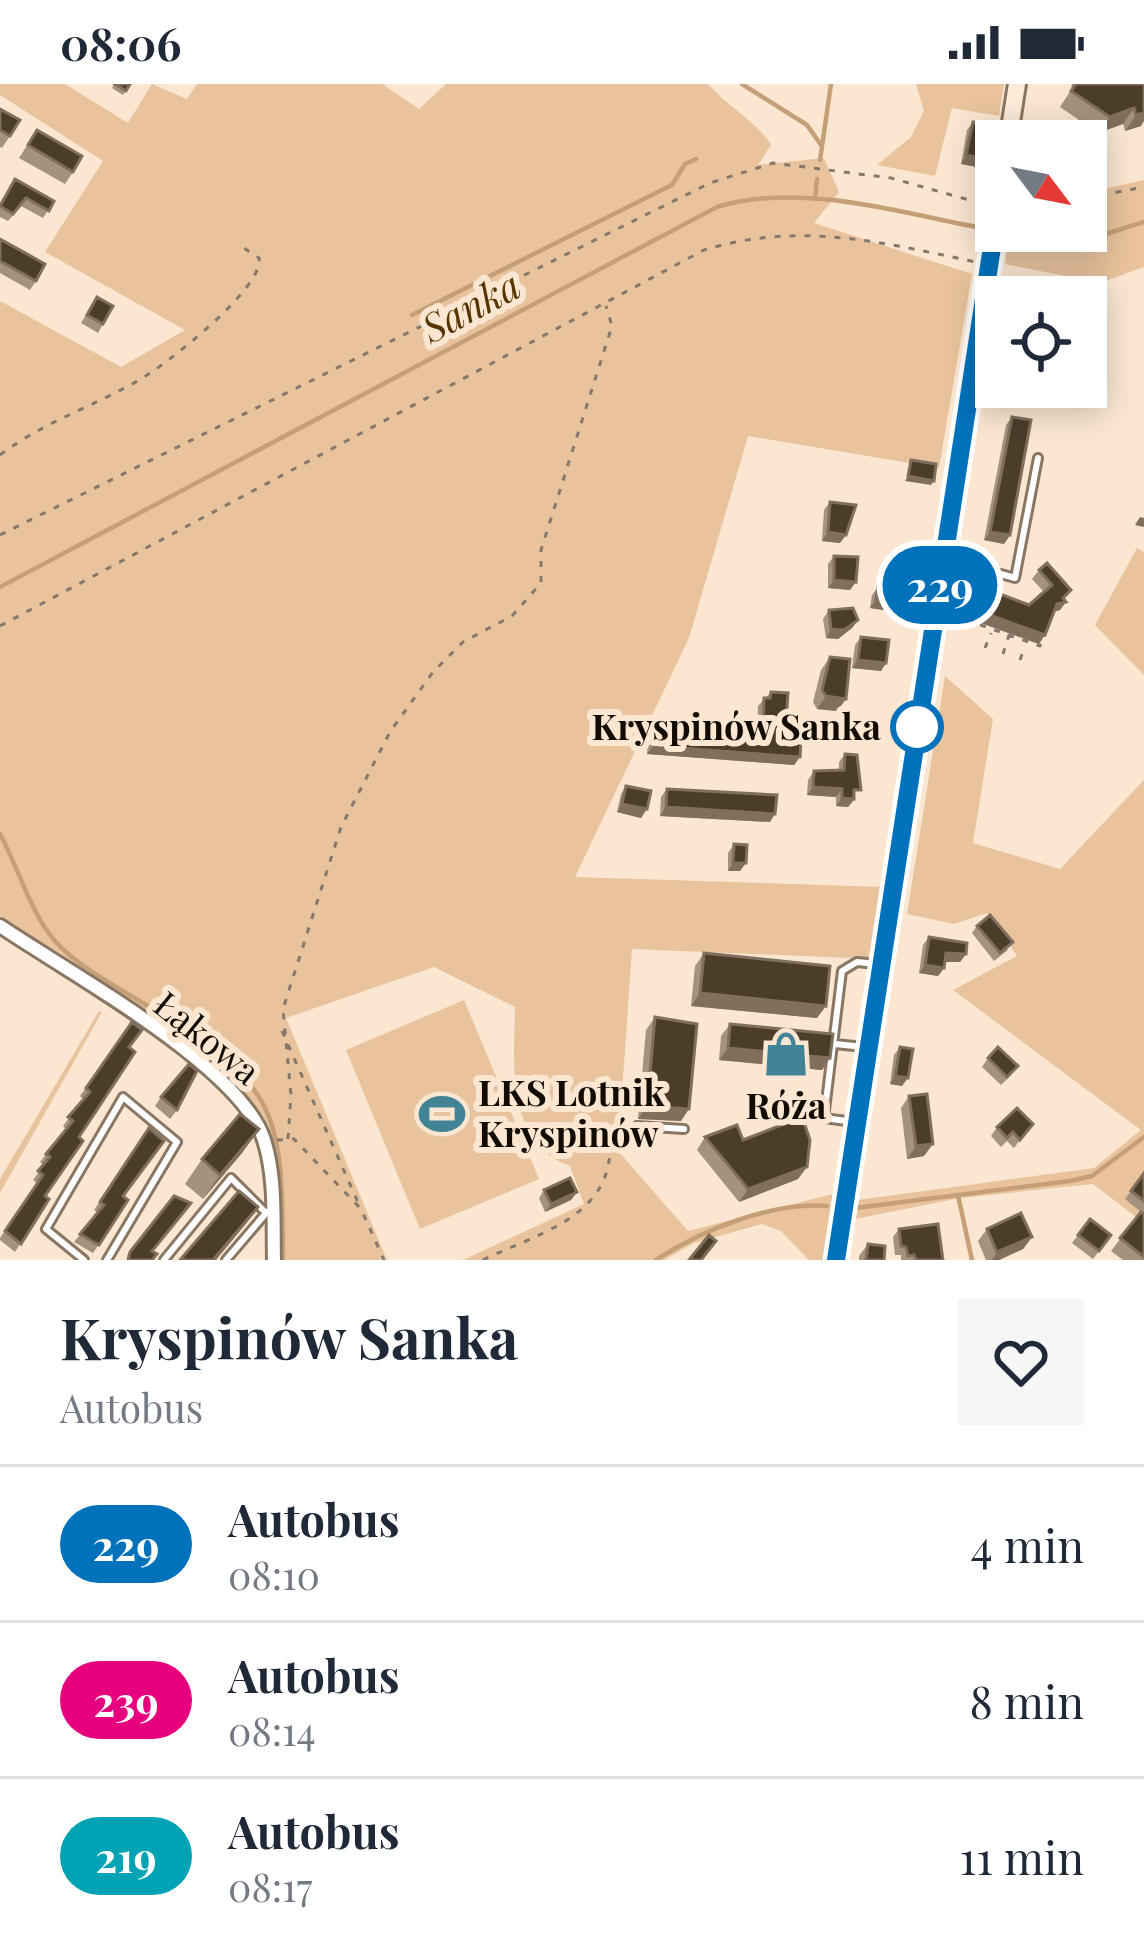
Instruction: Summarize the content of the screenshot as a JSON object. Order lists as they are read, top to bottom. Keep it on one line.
{"streets":{"street":["Łąkowa"]},"water":["Sanka"],"places":{"other":["Kryspinów Sanka"],"shop":["Róża"],"sports":["LKS Lotnik Kryspinów"]},"lines":["bus line 229"],"north":"bottom right","page":{"status":"08:06","on_map":"229","heading":["Kryspinów Sanka","Autobus"],"list":[{"mark":"229","name":"Autobus","note":"08:10","value":"4 min"},{"mark":"239","name":"Autobus","note":"08:14","value":"8 min"},{"mark":"219","name":"Autobus","note":"08:17","value":"11 min"}]}}
